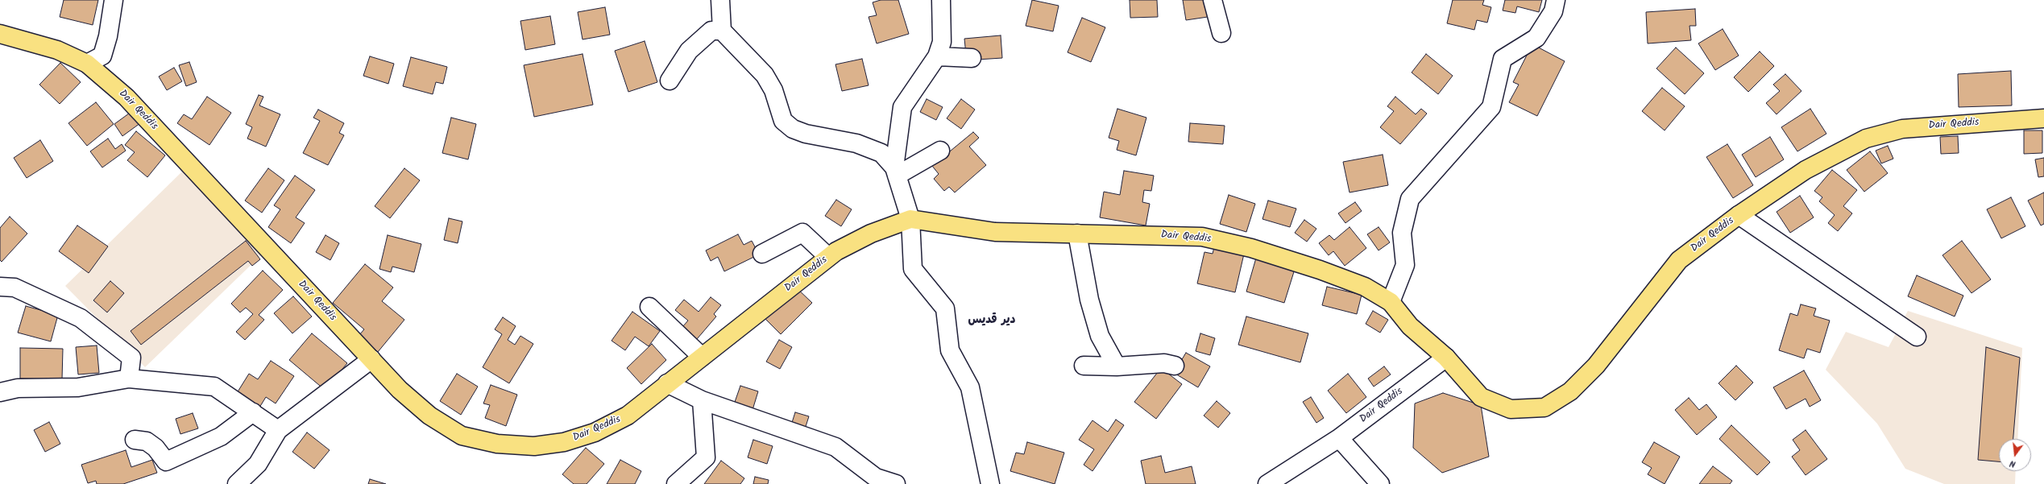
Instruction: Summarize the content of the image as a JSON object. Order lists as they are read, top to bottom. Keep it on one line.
{"streets":{"main road":["Dair Qeddis"]},"districts":["دير قديس"],"north":"bottom"}
